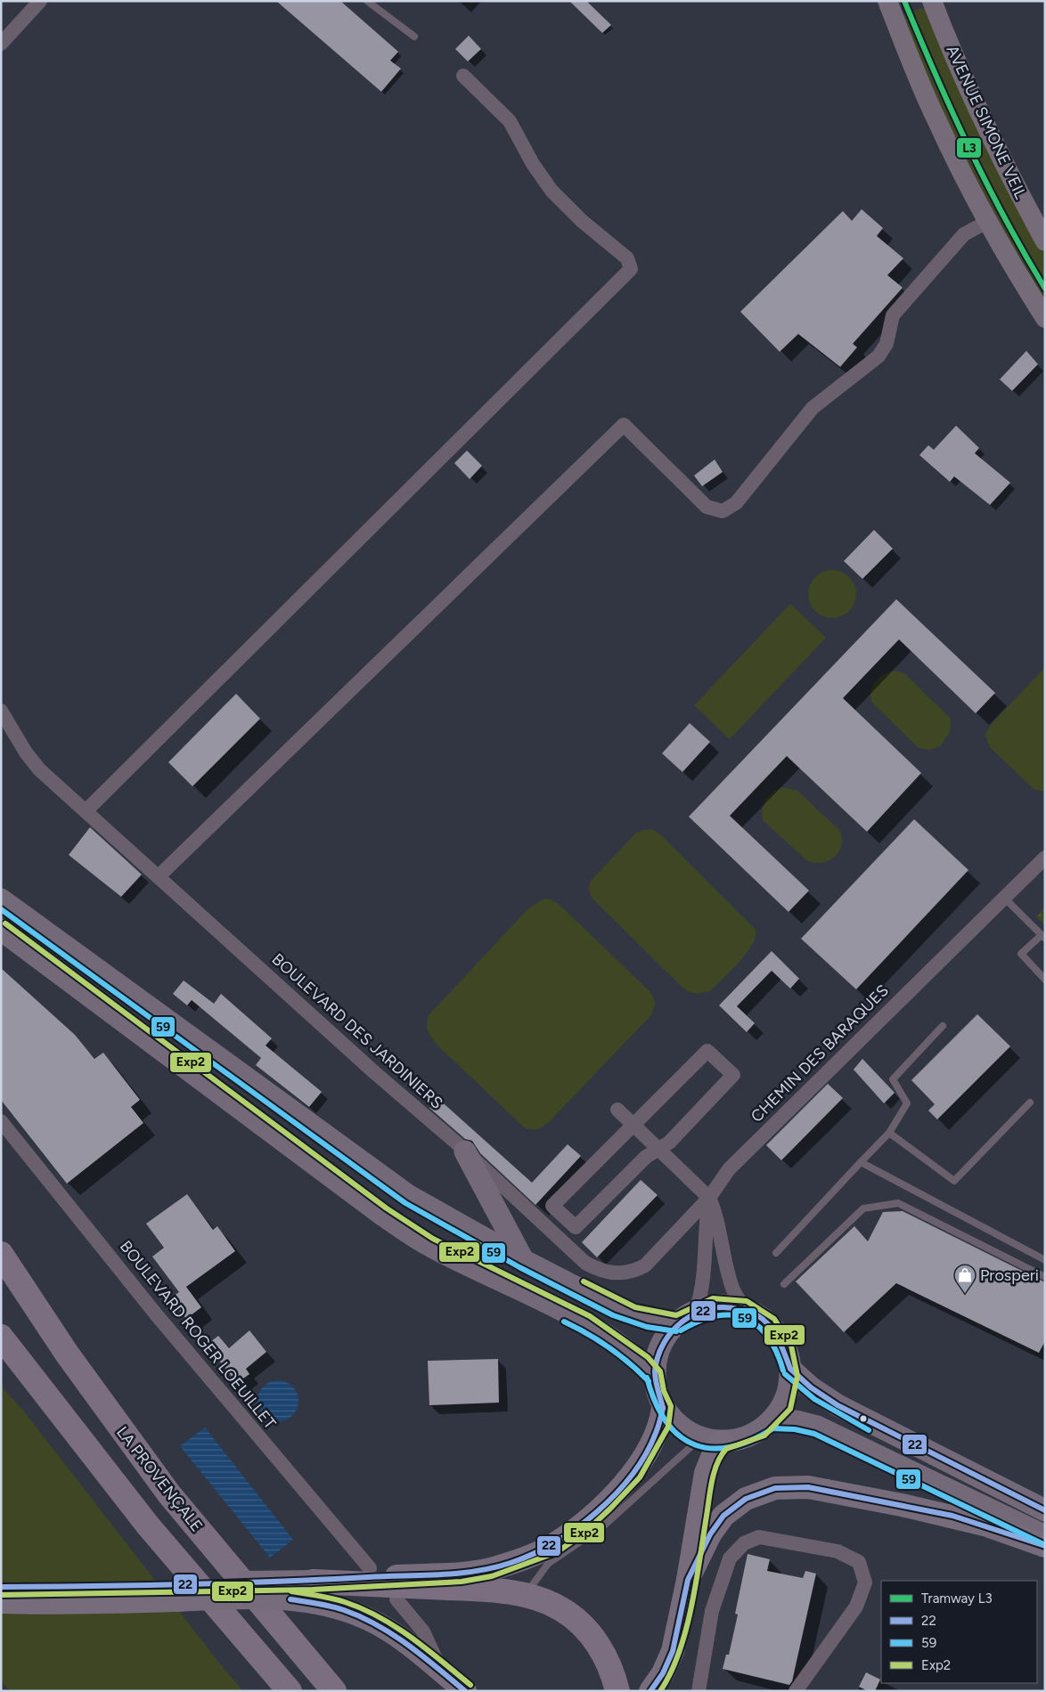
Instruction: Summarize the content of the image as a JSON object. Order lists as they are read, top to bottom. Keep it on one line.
{"streets":{"highway":["LA PROVENÇALE"],"main road":["AVENUE SIMONE VEIL"],"street":["BOULEVARD DES JARDINIERS","CHEMIN DES BARAQUES","BOULEVARD ROGER LOEUILLET"]},"crossings":[["BOULEVARD DES JARDINIERS","CHEMIN DES BARAQUES"]],"places":{"shop":["Prosperi"]},"lines":["tram line L3","transit line 59","transit line Exp2","transit line 22"],"legend":["Tramway L3","22","59","Exp2"]}
